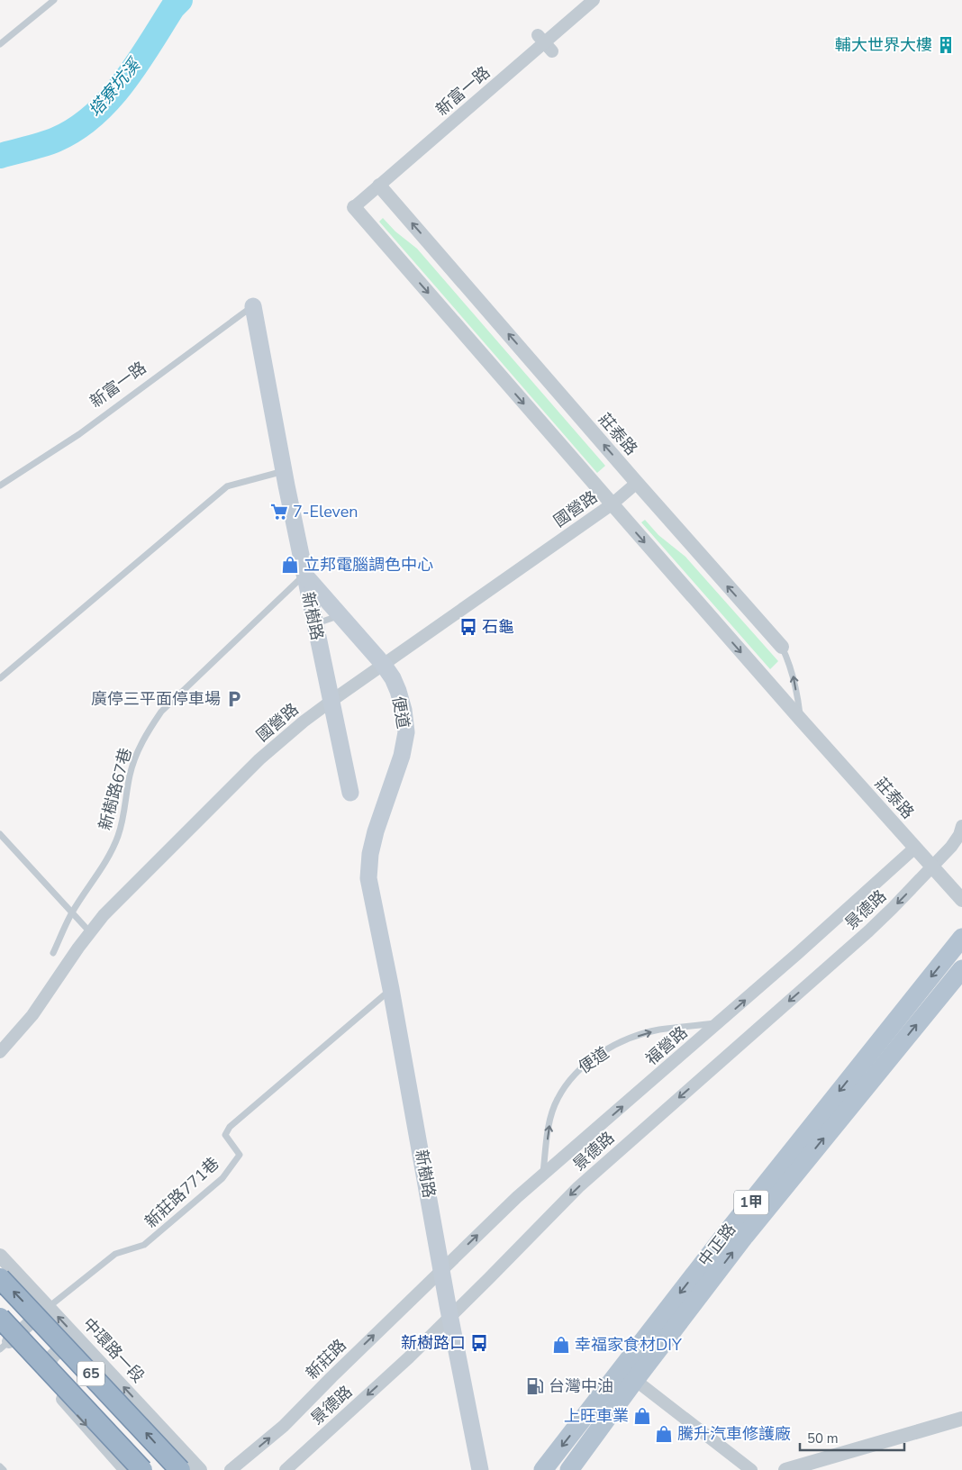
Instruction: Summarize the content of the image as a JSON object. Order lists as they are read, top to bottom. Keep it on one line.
{"streets":{"highway":["65"],"main road":["新樹路","便道","1甲","中正路"],"street":["新富一路","莊泰路","國營路","景德路","福營路","中環路一段","新莊路"],"lane":["新樹路67巷","新莊路771巷"]},"crossings":[["新富一路","莊泰路"],["新富一路","新樹路"],["莊泰路","國營路"],["莊泰路","景德路"],["莊泰路","福營路"],["國營路","新樹路"],["國營路","便道"],["新樹路","便道"],["新樹路","新樹路67巷"],["新樹路","景德路"],["新樹路","福營路"],["新樹路","新莊路771巷"],["新樹路","新莊路"],["便道","新樹路67巷"],["便道","福營路"],["福營路","新莊路"],["新莊路771巷","中環路一段"]],"one_way":["便道","景德路","福營路","新莊路"],"water":["塔寮坑溪"],"places":{"building":["輔大世界大樓"],"supermarket":["7-Eleven"],"shop":["立邦電腦調色中心","幸福家食材DIY","上旺車業","騰升汽車修護廠"],"bus stop":["石龜","新樹路口"],"parking":["廣停三平面停車場"],"fuel station":["台灣中油"]},"scale_bar":"50 m"}
